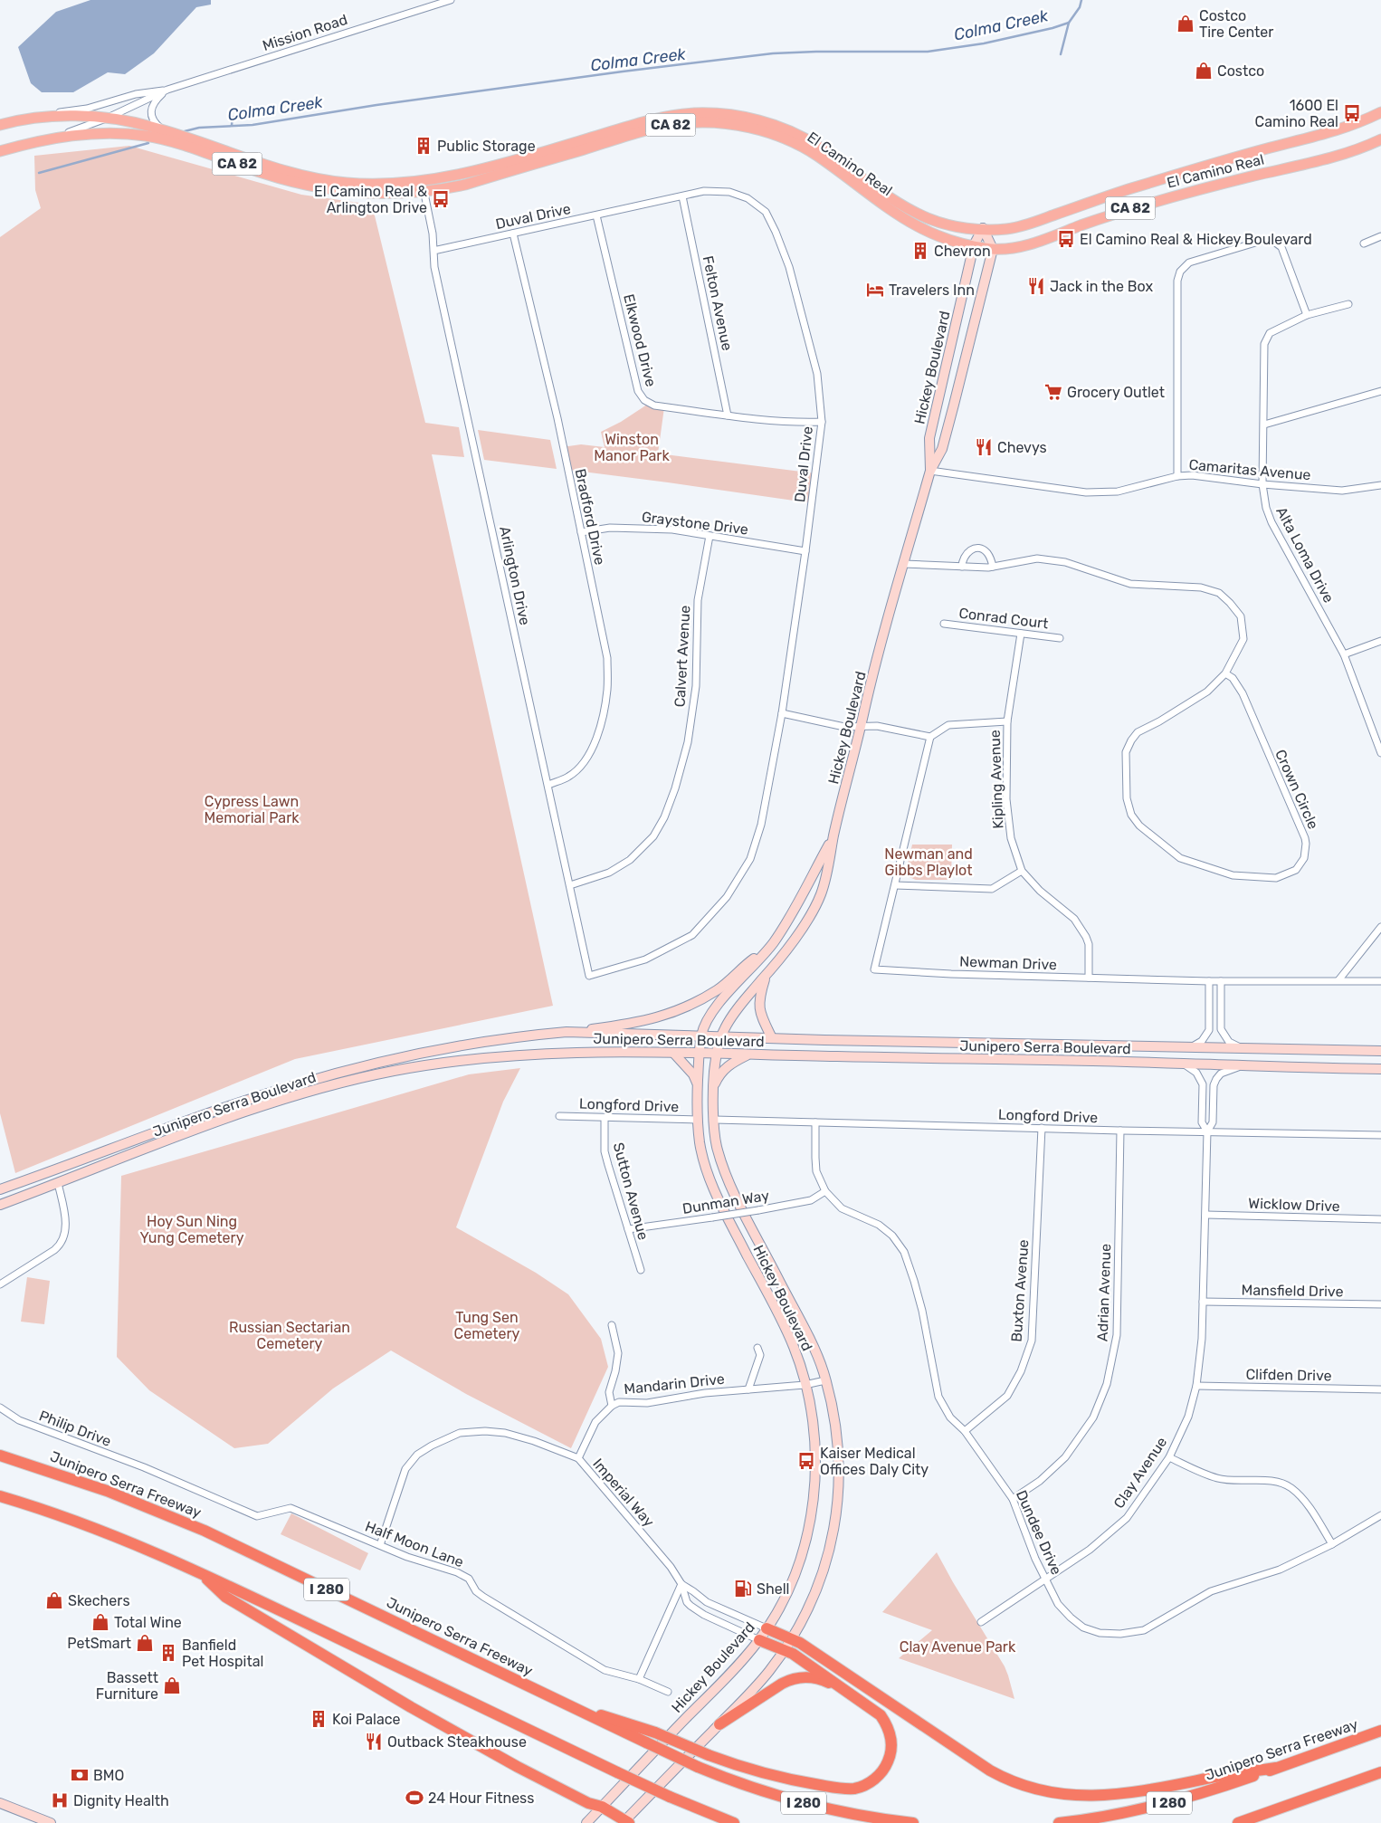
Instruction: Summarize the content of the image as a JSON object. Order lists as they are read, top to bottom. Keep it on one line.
{"streets":{"highway":["Junipero Serra Freeway","I 280"],"main road":["CA 82","El Camino Real","Hickey Boulevard","Junipero Serra Boulevard"],"street":["Mission Road","Duval Drive","Felton Avenue","Elkwood Drive","Camaritas Avenue","Bradford Drive","Graystone Drive","Alta Loma Drive","Arlington Drive","Conrad Court","Calvert Avenue","Kipling Avenue","Crown Circle","Newman Drive","Longford Drive","Sutton Avenue","Dunman Way","Wicklow Drive","Buxton Avenue","Mansfield Drive","Adrian Avenue","Clifden Drive","Mandarin Drive","Philip Drive","Clay Avenue","Imperial Way","Dundee Drive","Half Moon Lane"]},"crossings":[["Mission Road","El Camino Real"],["El Camino Real","Hickey Boulevard"],["El Camino Real","Arlington Drive"],["Duval Drive","Felton Avenue"],["Duval Drive","Elkwood Drive"],["Duval Drive","Bradford Drive"],["Duval Drive","Graystone Drive"],["Duval Drive","Arlington Drive"],["Felton Avenue","Elkwood Drive"],["Hickey Boulevard","Camaritas Avenue"],["Hickey Boulevard","Crown Circle"],["Hickey Boulevard","Junipero Serra Boulevard"],["Hickey Boulevard","Longford Drive"],["Hickey Boulevard","Mandarin Drive"],["Hickey Boulevard","Imperial Way"],["Camaritas Avenue","Alta Loma Drive"],["Bradford Drive","Graystone Drive"],["Bradford Drive","Arlington Drive"],["Graystone Drive","Calvert Avenue"],["Arlington Drive","Calvert Avenue"],["Conrad Court","Kipling Avenue"],["Kipling Avenue","Newman Drive"],["Junipero Serra Boulevard","Clay Avenue"],["Longford Drive","Sutton Avenue"],["Longford Drive","Buxton Avenue"],["Longford Drive","Adrian Avenue"],["Longford Drive","Clay Avenue"],["Longford Drive","Dundee Drive"],["Sutton Avenue","Dunman Way"],["Dunman Way","Dundee Drive"],["Wicklow Drive","Clay Avenue"],["Buxton Avenue","Dundee Drive"],["Mansfield Drive","Clay Avenue"],["Adrian Avenue","Dundee Drive"],["Clifden Drive","Clay Avenue"],["Mandarin Drive","Imperial Way"],["Philip Drive","Half Moon Lane"],["Clay Avenue","Dundee Drive"],["Imperial Way","Half Moon Lane"]],"water":["Colma Creek"],"parks":["Winston Manor Park","Cypress Lawn Memorial Park","Newman and Gibbs Playlot","Hoy Sun Ning Yung Cemetery","Tung Sen Cemetery","Russian Sectarian Cemetery","Clay Avenue Park"],"places":{"shop":["Costco Tire Center","Costco","Skechers","Total Wine","PetSmart","Bassett Furniture"],"bus stop":["1600 El Camino Real","El Camino Real & Arlington Drive","El Camino Real & Hickey Boulevard","Kaiser Medical Offices Daly City"],"building":["Public Storage","Chevron","Banfield Pet Hospital","Koi Palace"],"restaurant":["Jack in the Box","Chevys","Outback Steakhouse"],"hotel":["Travelers Inn"],"supermarket":["Grocery Outlet"],"fuel station":["Shell"],"bank":["BMO"],"sports":["24 Hour Fitness"],"hospital":["Dignity Health"]}}
